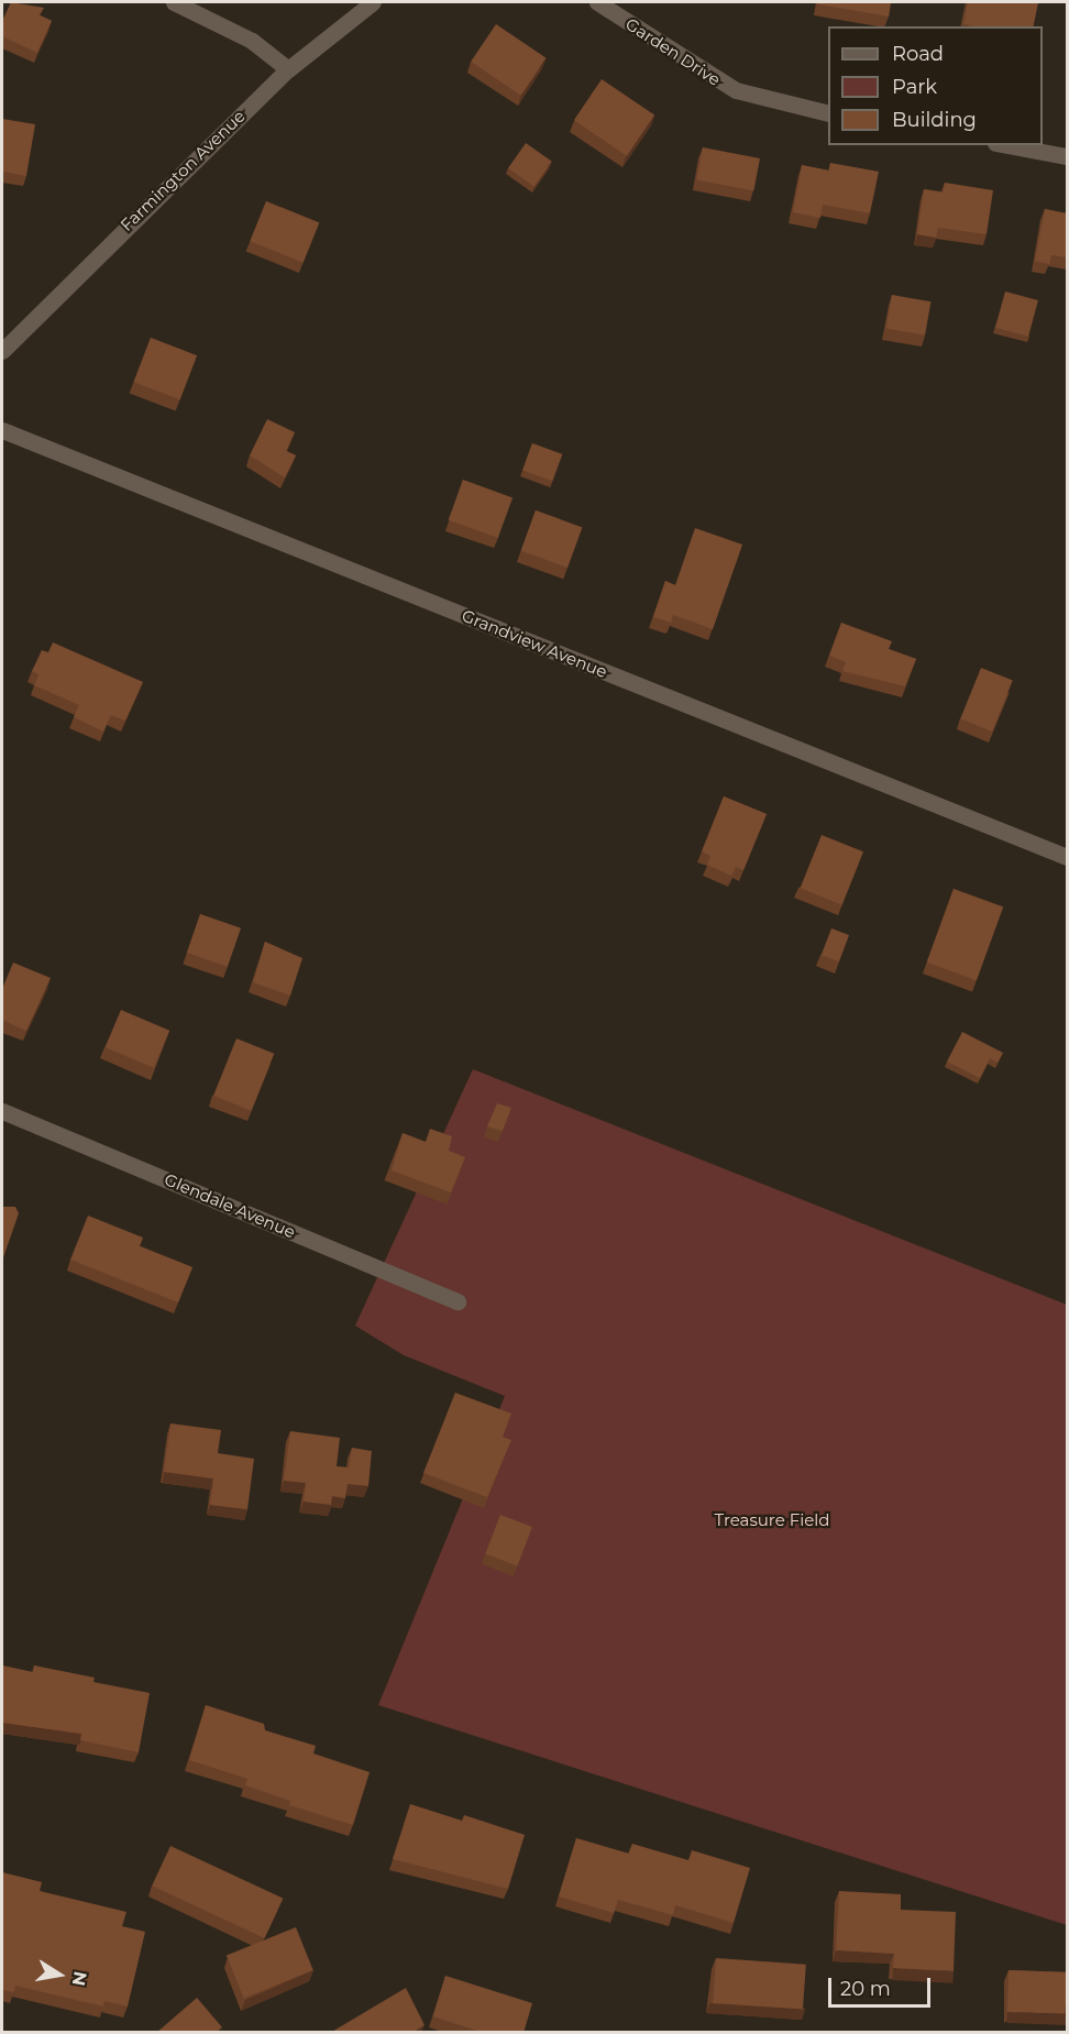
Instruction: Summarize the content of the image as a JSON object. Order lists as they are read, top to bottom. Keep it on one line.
{"streets":{"street":["Garden Drive","Farmington Avenue","Grandview Avenue","Glendale Avenue"]},"parks":["Treasure Field"],"legend":["Road","Park","Building"],"scale_bar":"20 m","north":"right"}
